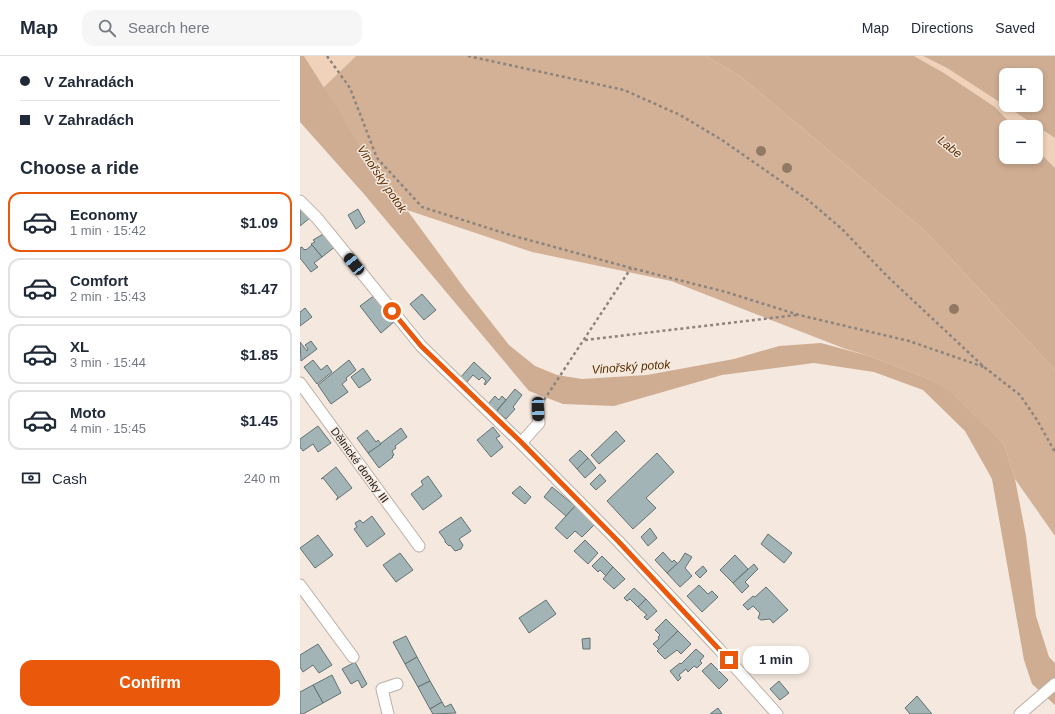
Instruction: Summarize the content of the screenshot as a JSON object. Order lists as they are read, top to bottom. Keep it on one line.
{"streets":{"street":["Dělnické domky III"]},"water":["Labe","Vinořský potok"],"page":{"header":"Map","search":"Search here","nav":["Map","Directions","Saved"],"banner":["V Zahradách","V Zahradách"],"map_buttons":["+","−"],"heading":"Choose a ride","list":[{"name":"Economy","note":"1 min · 15:42","value":"$1.09"},{"name":"Comfort","note":"2 min · 15:43","value":"$1.47"},{"name":"XL","note":"3 min · 15:44","value":"$1.85"},{"name":"Moto","note":"4 min · 15:45","value":"$1.45"}],"pay":["Cash","240 m"],"bubble":"1 min","buttons":"Confirm"}}
